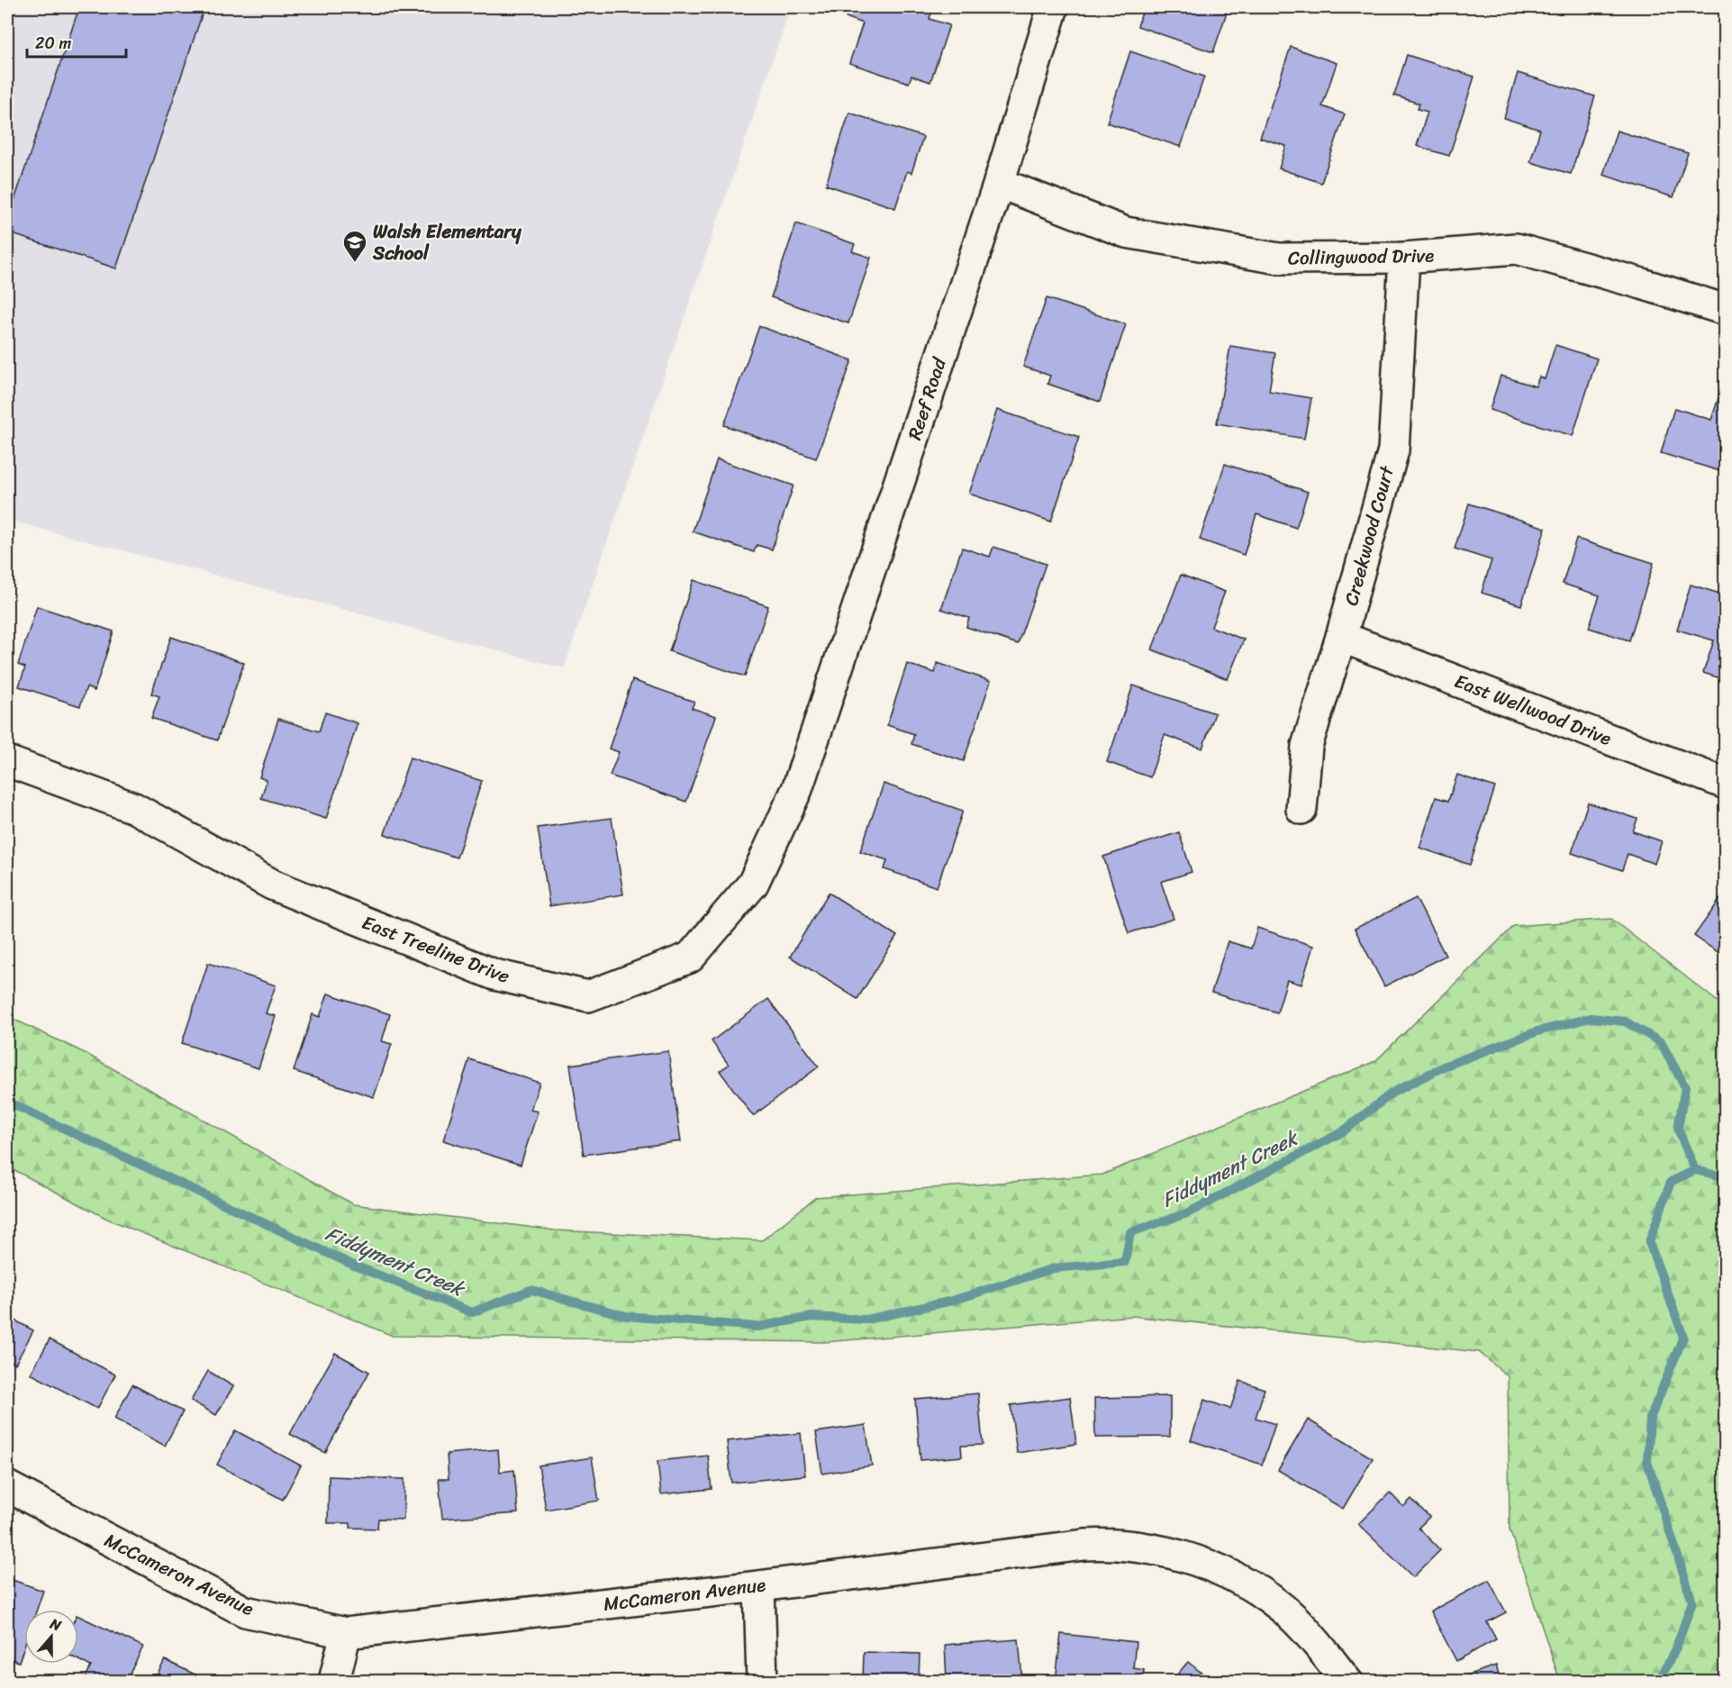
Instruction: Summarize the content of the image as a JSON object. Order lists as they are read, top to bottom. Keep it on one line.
{"streets":{"street":["Collingwood Drive","Reef Road","Creekwood Court","East Wellwood Drive","East Treeline Drive","McCameron Avenue"]},"crossings":[["Collingwood Drive","Reef Road"],["Collingwood Drive","Creekwood Court"],["Reef Road","East Treeline Drive"],["Creekwood Court","East Wellwood Drive"]],"water":["Fiddyment Creek"],"places":{"school or university":["Walsh Elementary School"]},"scale_bar":"20 m","north":"top"}
